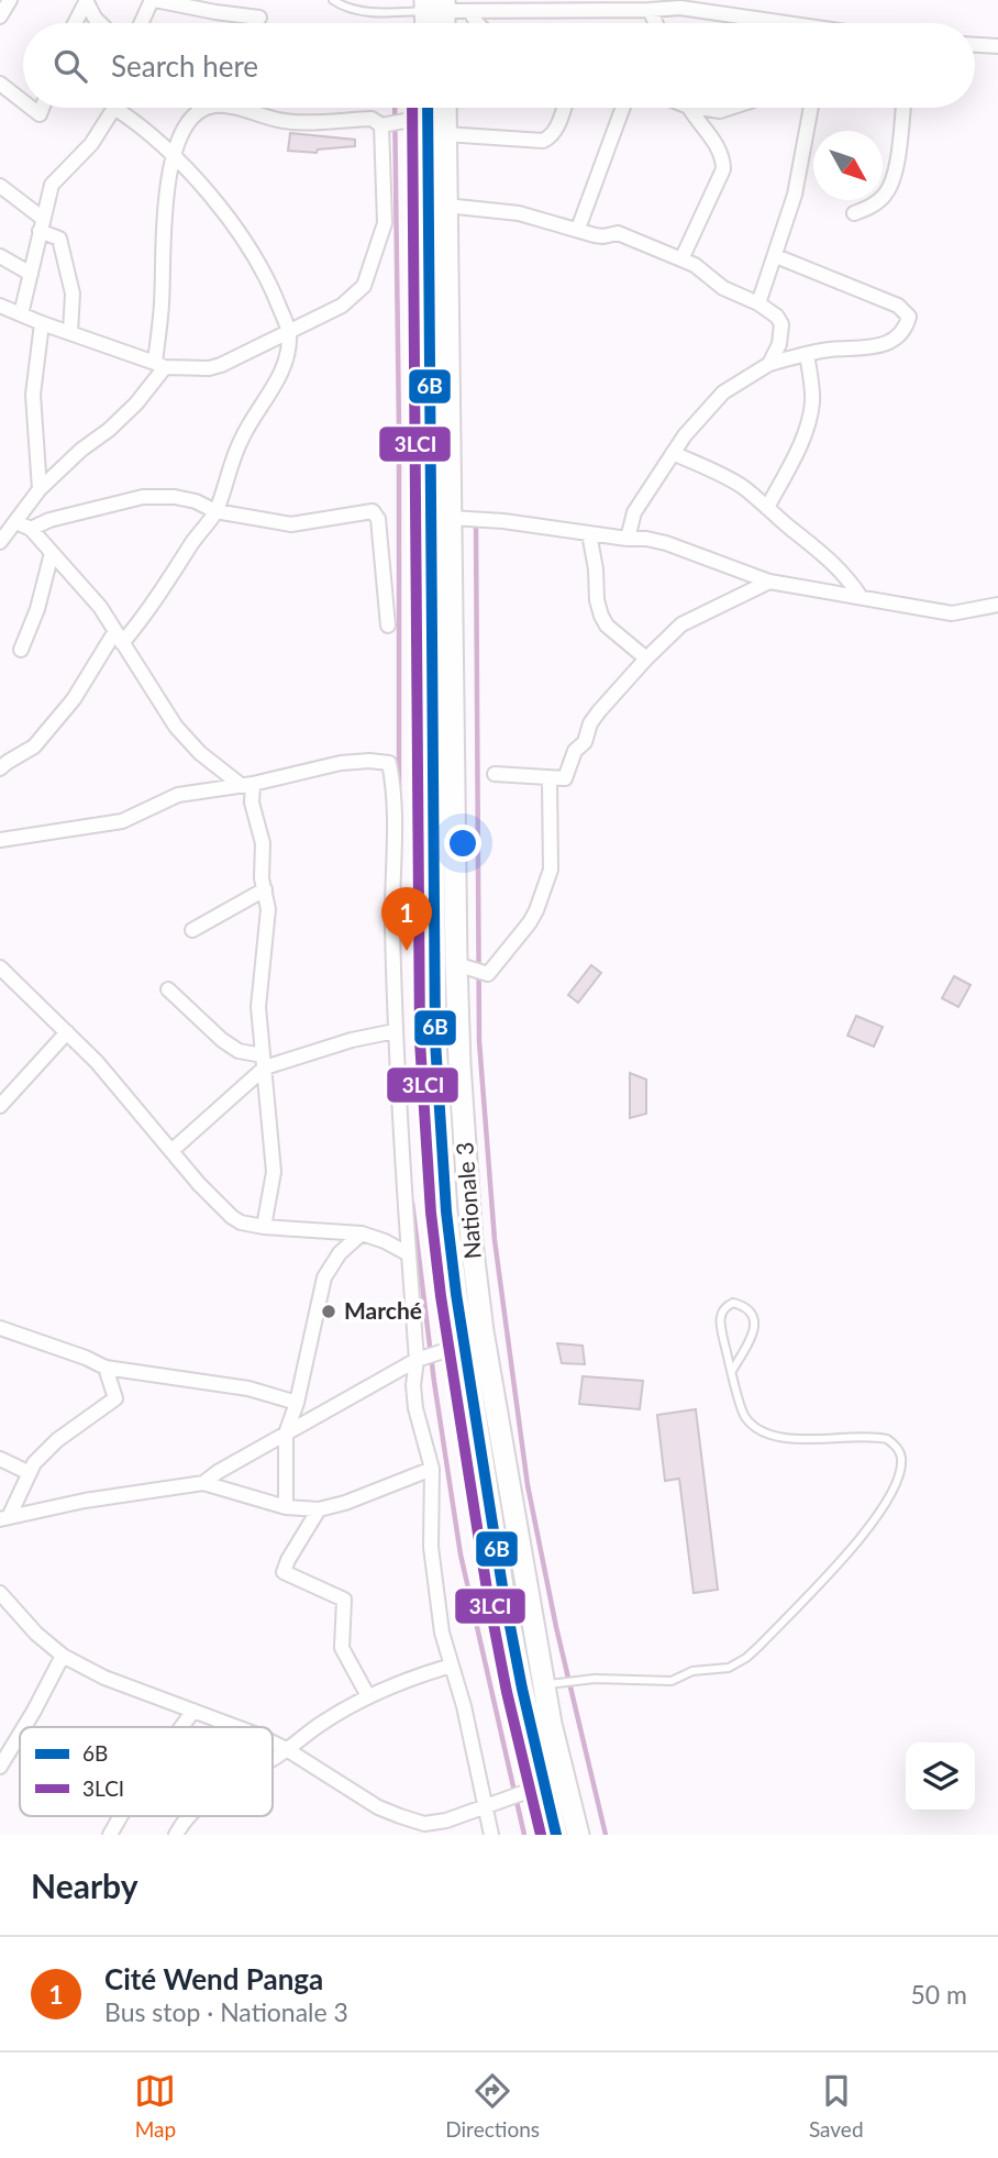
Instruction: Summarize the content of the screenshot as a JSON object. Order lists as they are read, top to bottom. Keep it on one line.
{"streets":{"main road":["Nationale 3"]},"places":["Marché"],"lines":["transit line 6B","transit line 3LCI"],"legend":["6B","3LCI"],"north":"bottom right","page":{"search":"Search here","pins":"1","heading":"Nearby","list":[{"mark":"1","name":"Cité Wend Panga","note":"Bus stop · Nationale 3","value":"50 m"}],"nav":["Map","Directions","Saved"]}}
